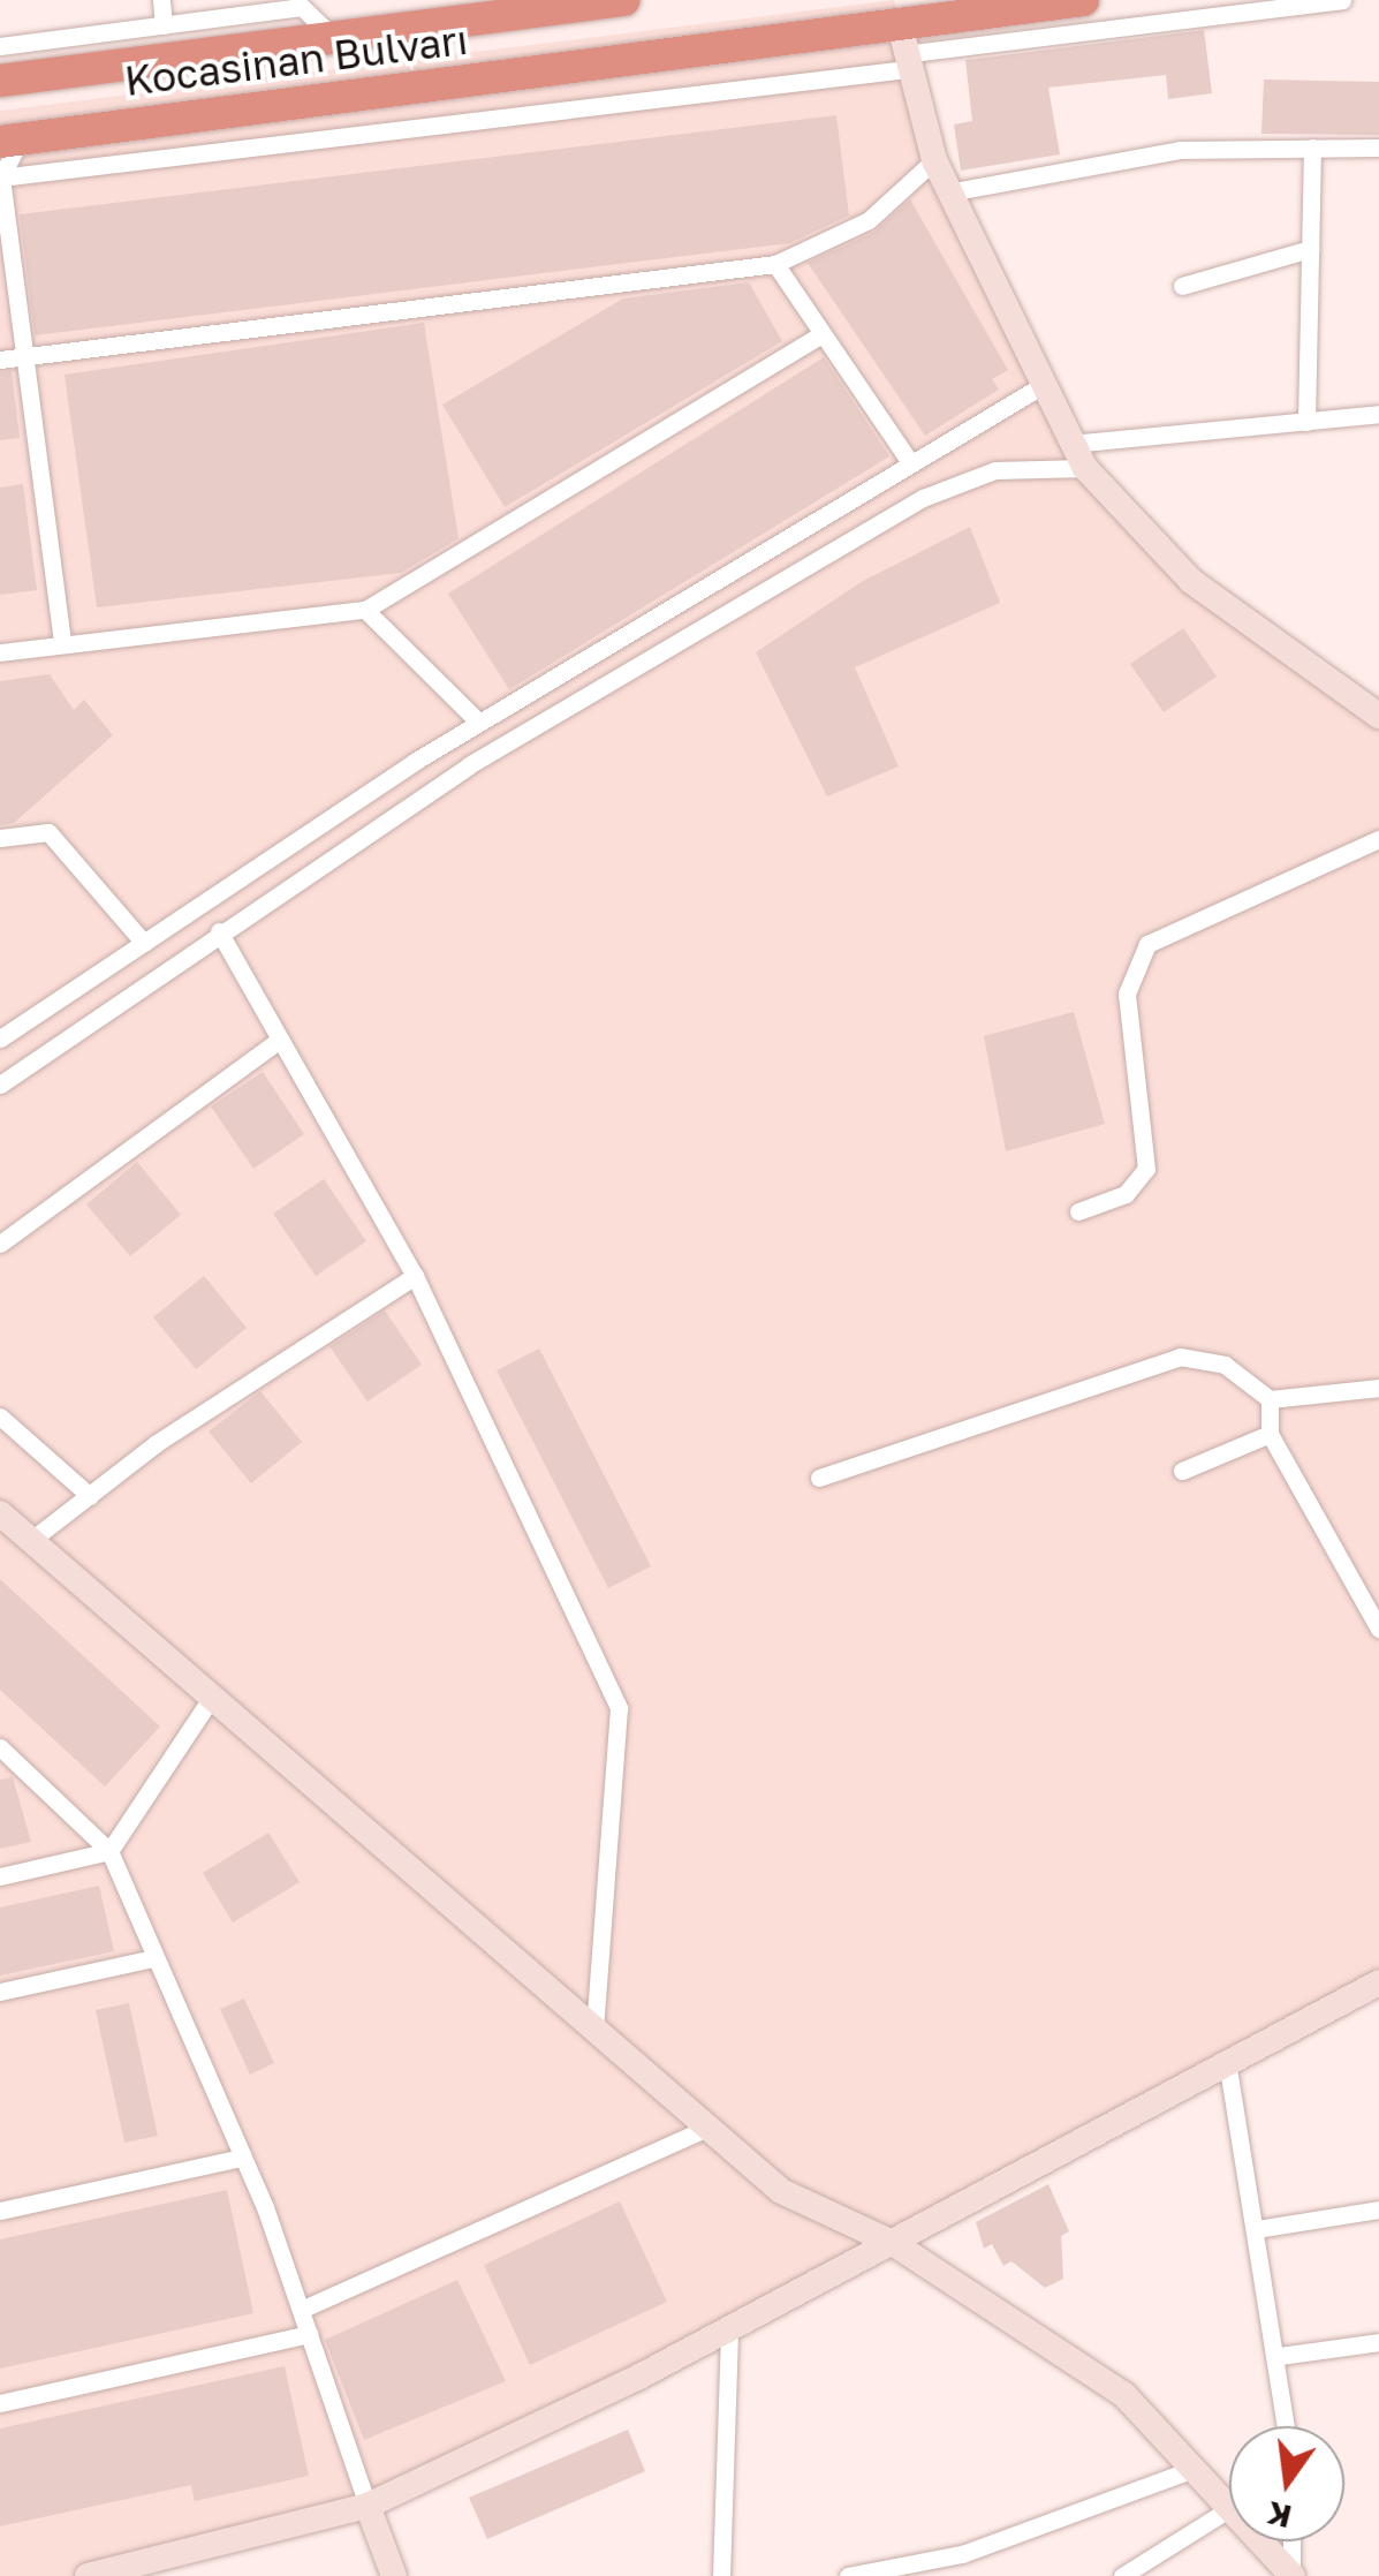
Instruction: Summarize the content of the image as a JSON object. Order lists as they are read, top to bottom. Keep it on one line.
{"streets":{"highway":["Kocasinan Bulvarı"]},"north":"bottom"}
